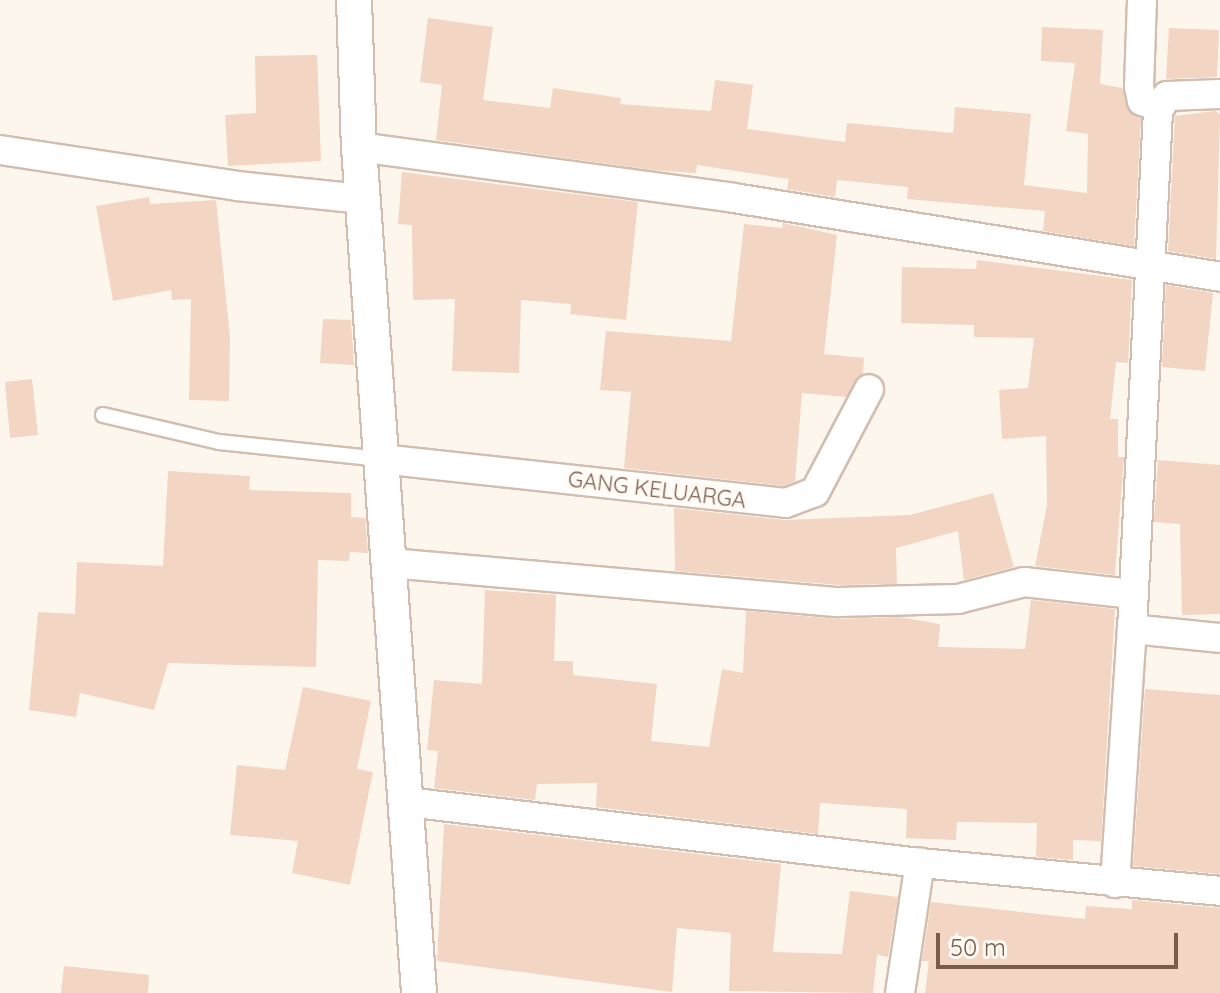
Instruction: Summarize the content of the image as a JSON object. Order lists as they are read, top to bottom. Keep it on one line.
{"streets":{"street":["GANG KELUARGA"]},"scale_bar":"50 m"}
